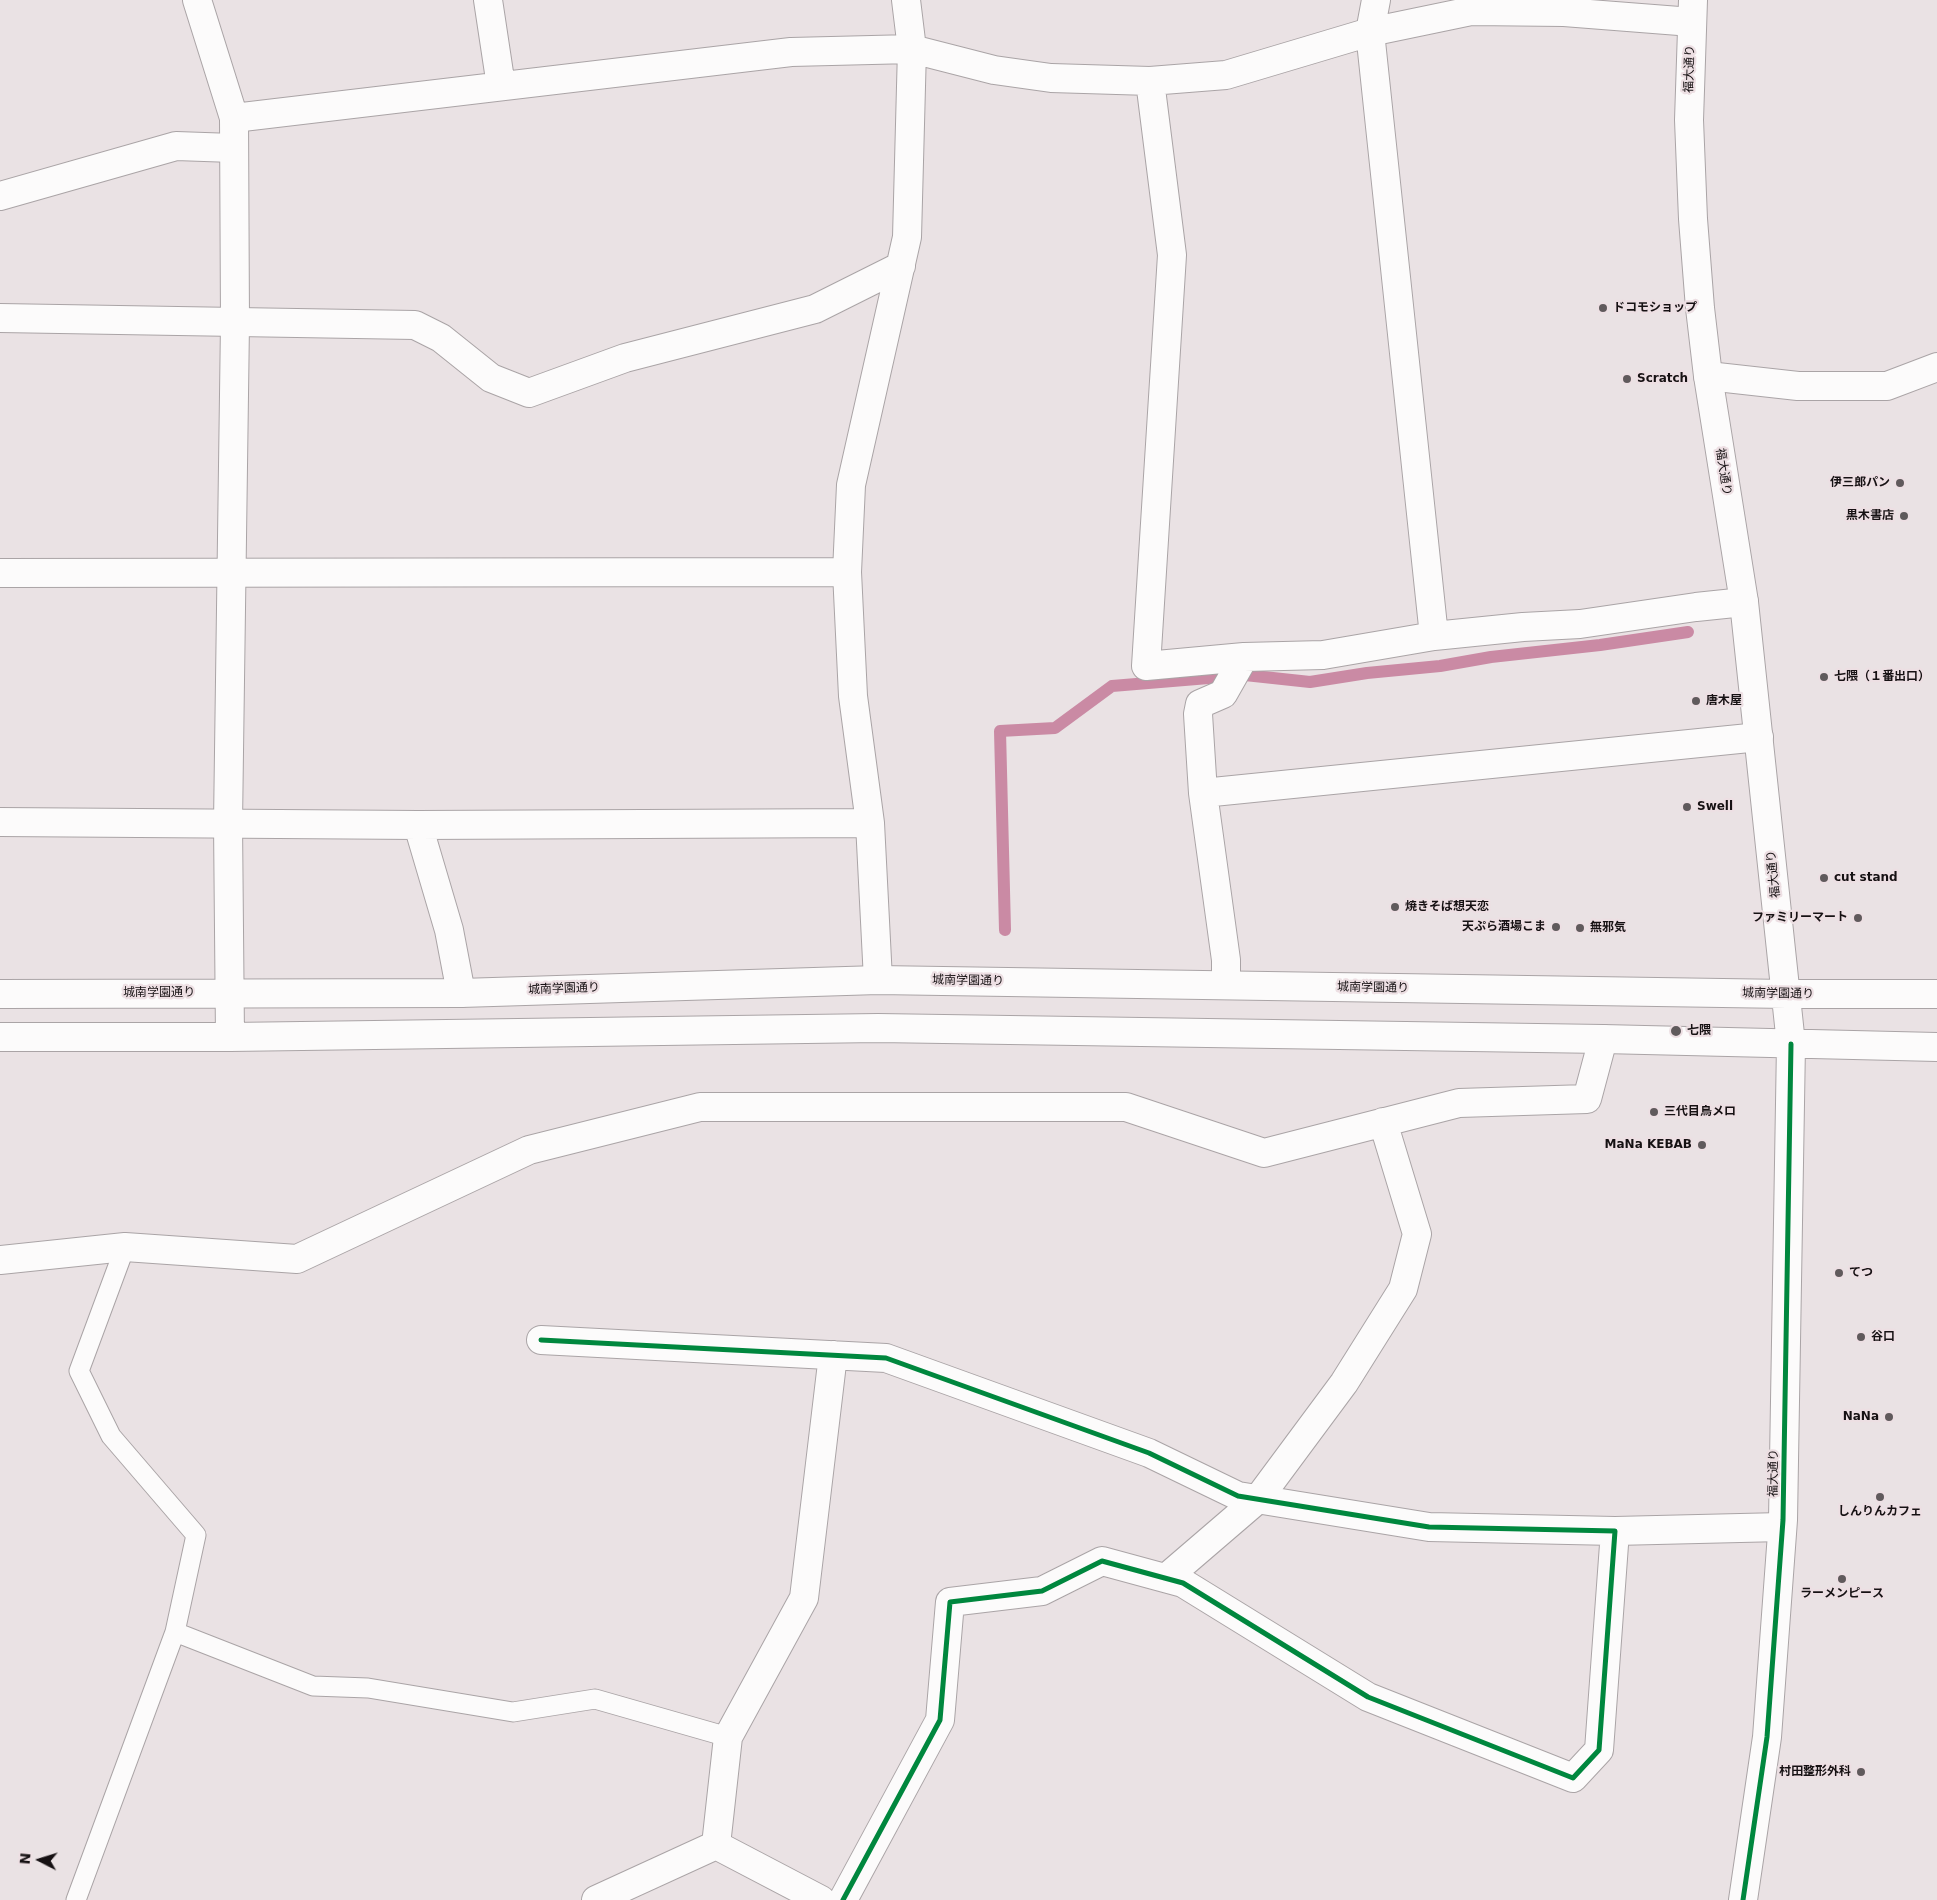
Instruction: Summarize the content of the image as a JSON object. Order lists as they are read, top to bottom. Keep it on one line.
{"streets":{"street":["福大通り","城南学園通り"]},"crossings":[["福大通り","城南学園通り"]],"places":["ドコモショップ","Scratch","伊三郎パン","黒木書店","七隈（１番出口）","唐木屋","Swell","cut stand","焼きそば想天恋","ファミリーマート","天ぷら酒場こま","無邪気","七隈","三代目鳥メロ","MaNa KEBAB","てつ","谷口","NaNa","しんりんカフェ","ラーメンピース","村田整形外科"],"north":"left"}
